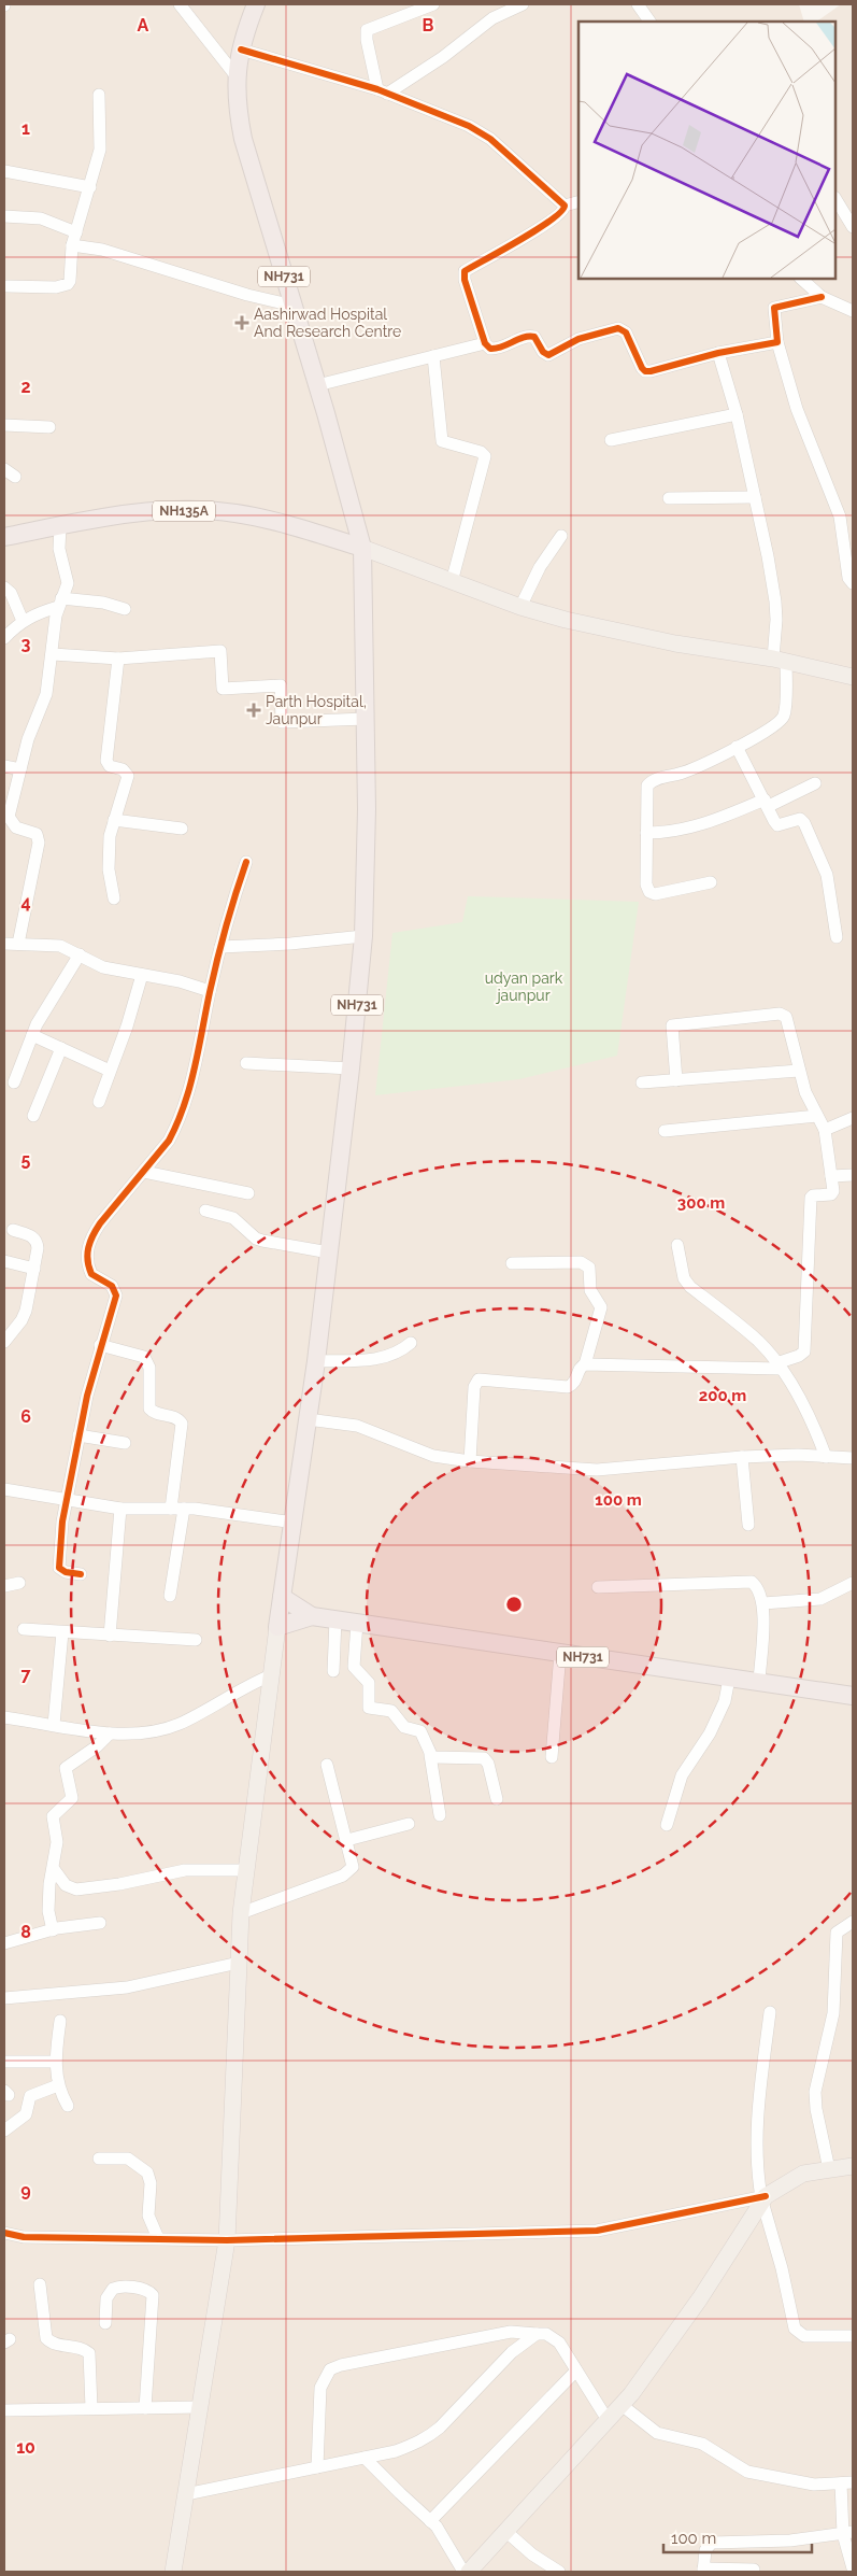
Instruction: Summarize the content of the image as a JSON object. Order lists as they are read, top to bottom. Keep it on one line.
{"streets":{"highway":["NH731","NH135A"]},"crossings":[["NH731","NH135A"]],"parks":["udyan park jaunpur"],"places":{"health":["Aashirwad Hospital And Research Centre","Parth Hospital, Jaunpur"]},"scale_bar":"100 m","grid":{"columns":["A","B"],"rows":["1","2","3","4","5","6","7","8","9","10"]},"rings":["300 m","200 m","100 m"]}
